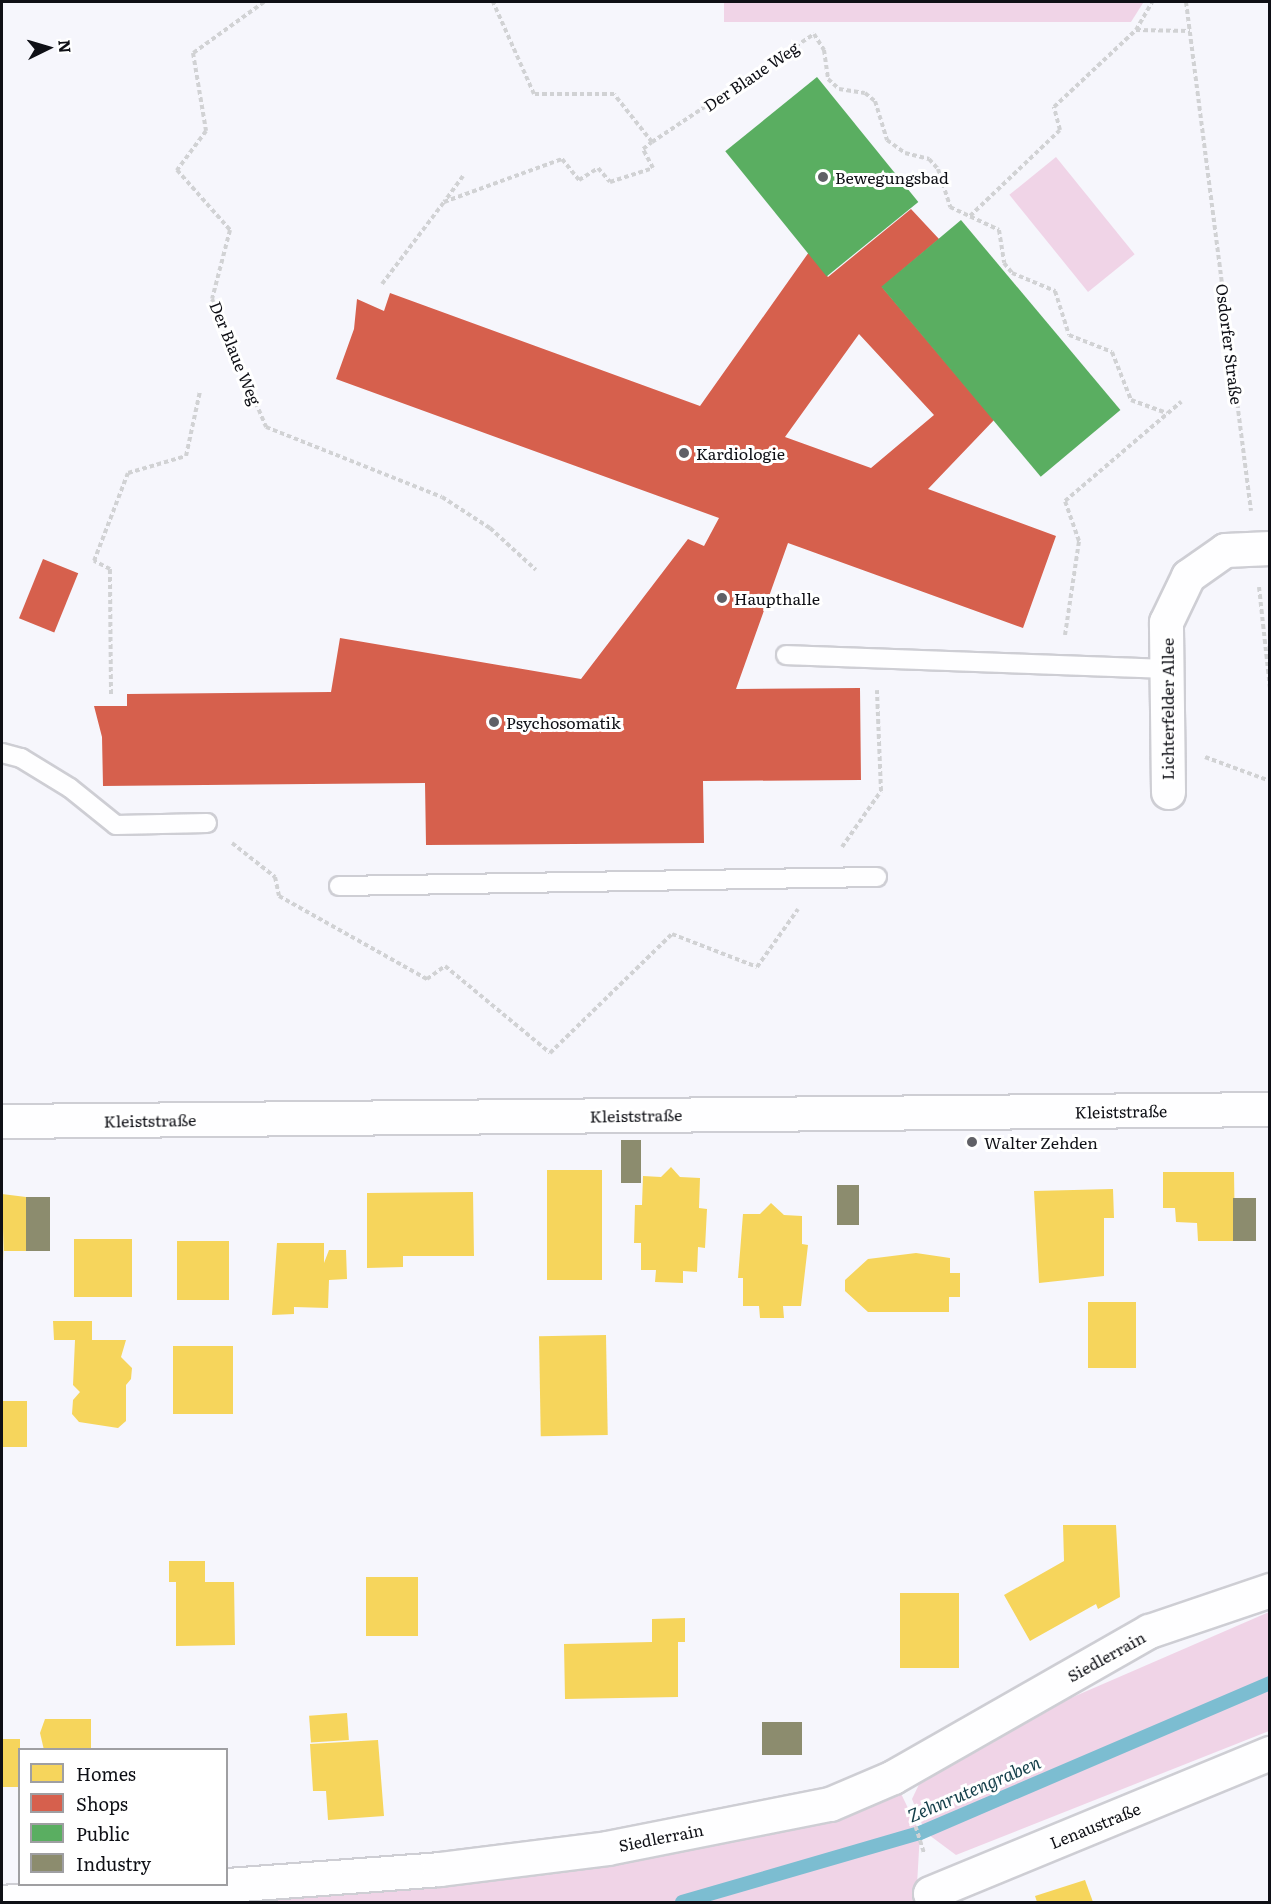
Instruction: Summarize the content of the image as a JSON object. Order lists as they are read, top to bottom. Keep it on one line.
{"streets":{"street":["Lichterfelder Allee","Kleiststraße","Siedlerrain","Lenaustraße"],"path":["Der Blaue Weg","Osdorfer Straße"]},"crossings":[["Osdorfer Straße","Lichterfelder Allee"]],"water":["Zehnrutengraben"],"places":["Bewegungsbad","Kardiologie","Haupthalle","Psychosomatik","Walter Zehden"],"legend":["Homes","Shops","Public","Industry"],"north":"right"}
